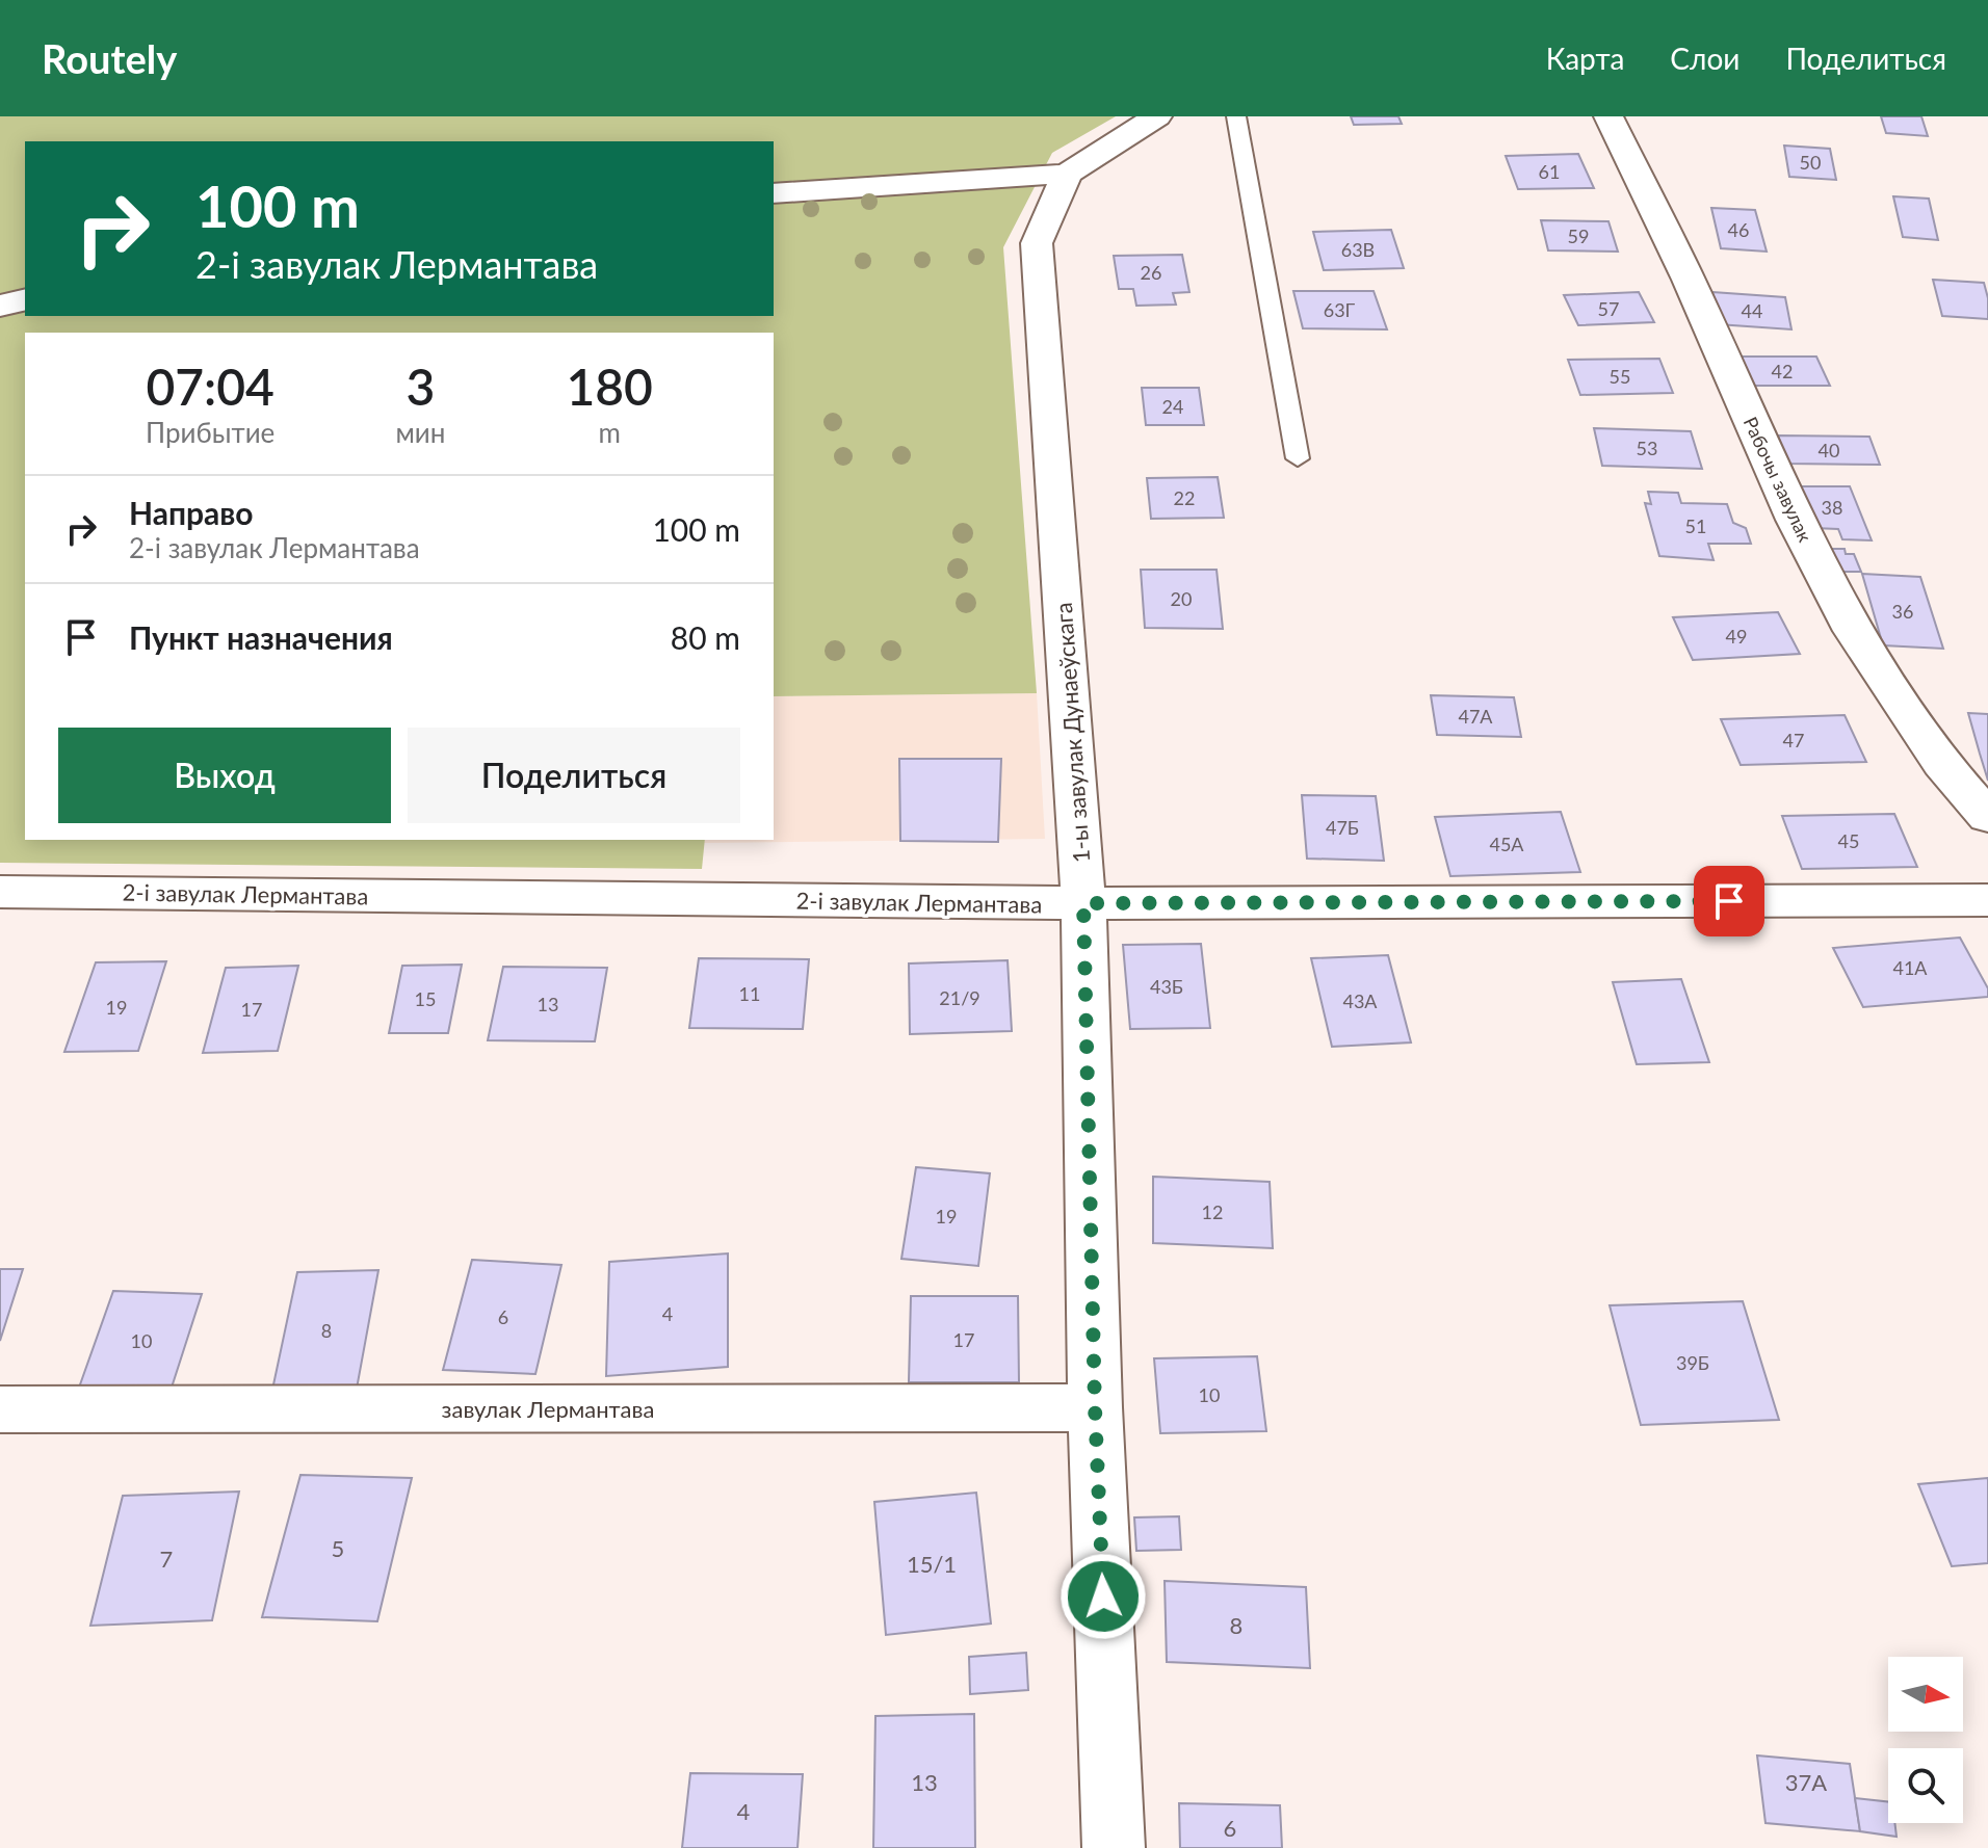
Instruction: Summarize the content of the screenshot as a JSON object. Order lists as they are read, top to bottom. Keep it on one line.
{"streets":{"street":["Рабочы завулак","1-ы завулак Дунаеўскага","2-і завулак Лермантава","завулак Лермантава"]},"crossings":[["1-ы завулак Дунаеўскага","2-і завулак Лермантава"],["1-ы завулак Дунаеўскага","завулак Лермантава"]],"house_numbers":["50","61","46","59","63В","26","57","63Г","44","42","55","24","53","40","22","38","51","20","36","49","47А","47","47Б","45","45А","41А","43Б","11","21/9","15","43А","13","19","17","12","19","4","6","8","17","10","39Б","10","5","7","15/1","8","13","37А","4","6"],"north":"right","page":{"header":"Routely","nav":["Карта","Слои","Поделиться"],"turn":["100 m","2-і завулак Лермантава"],"eta":["07:04","Прибытие","3","мин","180","m"],"list":[{"name":"Направо","note":"2-і завулак Лермантава","value":"100 m"},{"name":"Пункт назначения","value":"80 m"}],"buttons":["Выход","Поделиться"]}}
